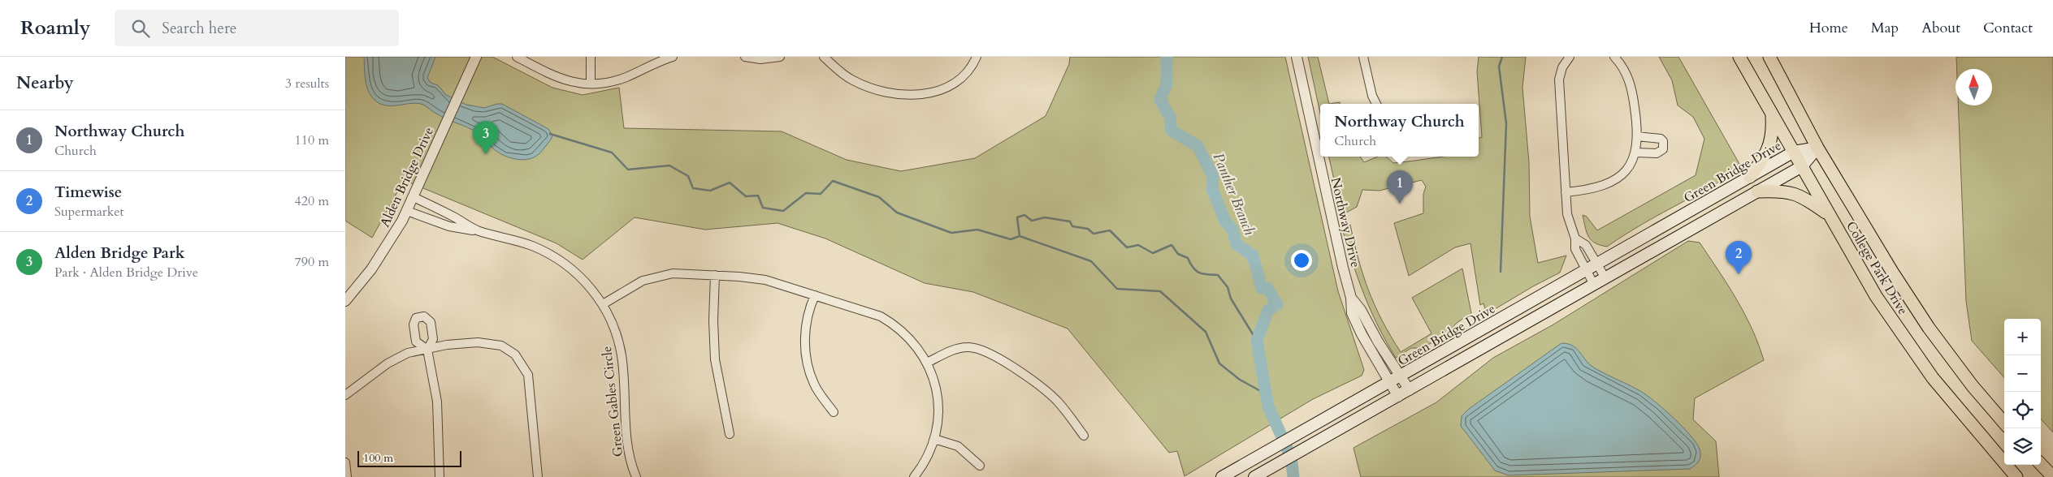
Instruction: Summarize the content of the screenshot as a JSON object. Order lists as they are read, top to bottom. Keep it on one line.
{"streets":{"main road":["Green Bridge Drive","College Park Drive"],"street":["Alden Bridge Drive","Northway Drive","Green Gables Circle"]},"crossings":[["Green Bridge Drive","Northway Drive"],["Green Bridge Drive","College Park Drive"],["Alden Bridge Drive","Green Gables Circle"]],"water":["Panther Branch"],"scale_bar":"100 m","north":"top","page":{"header":"Roamly","search":"Search here","nav":["Home","Map","About","Contact"],"heading":["Nearby","3 results"],"popup":["Northway Church","Church"],"list":[{"mark":"1","name":"Northway Church","note":"Church","value":"110 m"},{"mark":"2","name":"Timewise","note":"Supermarket","value":"420 m"},{"mark":"3","name":"Alden Bridge Park","note":"Park · Alden Bridge Drive","value":"790 m"}],"pins":["3","1","2"],"map_buttons":["+","−"],"scale":"100 m"}}
